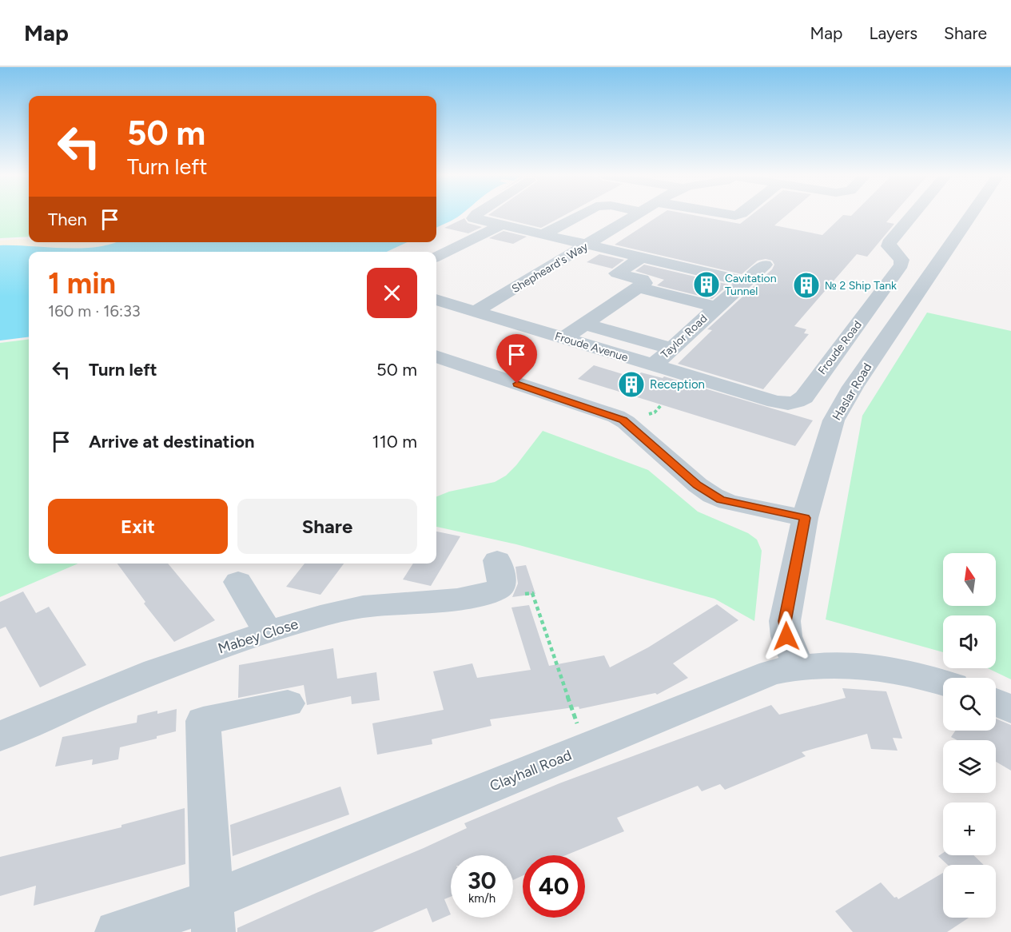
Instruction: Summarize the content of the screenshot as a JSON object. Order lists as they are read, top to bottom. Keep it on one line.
{"streets":{"street":["Shepheard's Way","Taylor Road","Froude Avenue","Froude Road","Haslar Road","Mabey Close","Clayhall Road"]},"crossings":[["Shepheard's Way","Froude Avenue"],["Taylor Road","Froude Avenue"],["Taylor Road","Froude Road"],["Froude Avenue","Froude Road"],["Haslar Road","Clayhall Road"]],"places":{"building":["Cavitation Tunnel","№ 2 Ship Tank","Reception"]},"north":"top","page":{"header":"Map","nav":["Map","Layers","Share"],"turn":["50 m","Turn left"],"then":"Then","heading":["1 min","160 m · 16:33"],"list":[{"name":"Turn left","value":"50 m"},{"name":"Arrive at destination","value":"110 m"}],"buttons":["Exit","Share"],"map_buttons":["+","−"],"speed":"30 km/h","limit":"40"}}
